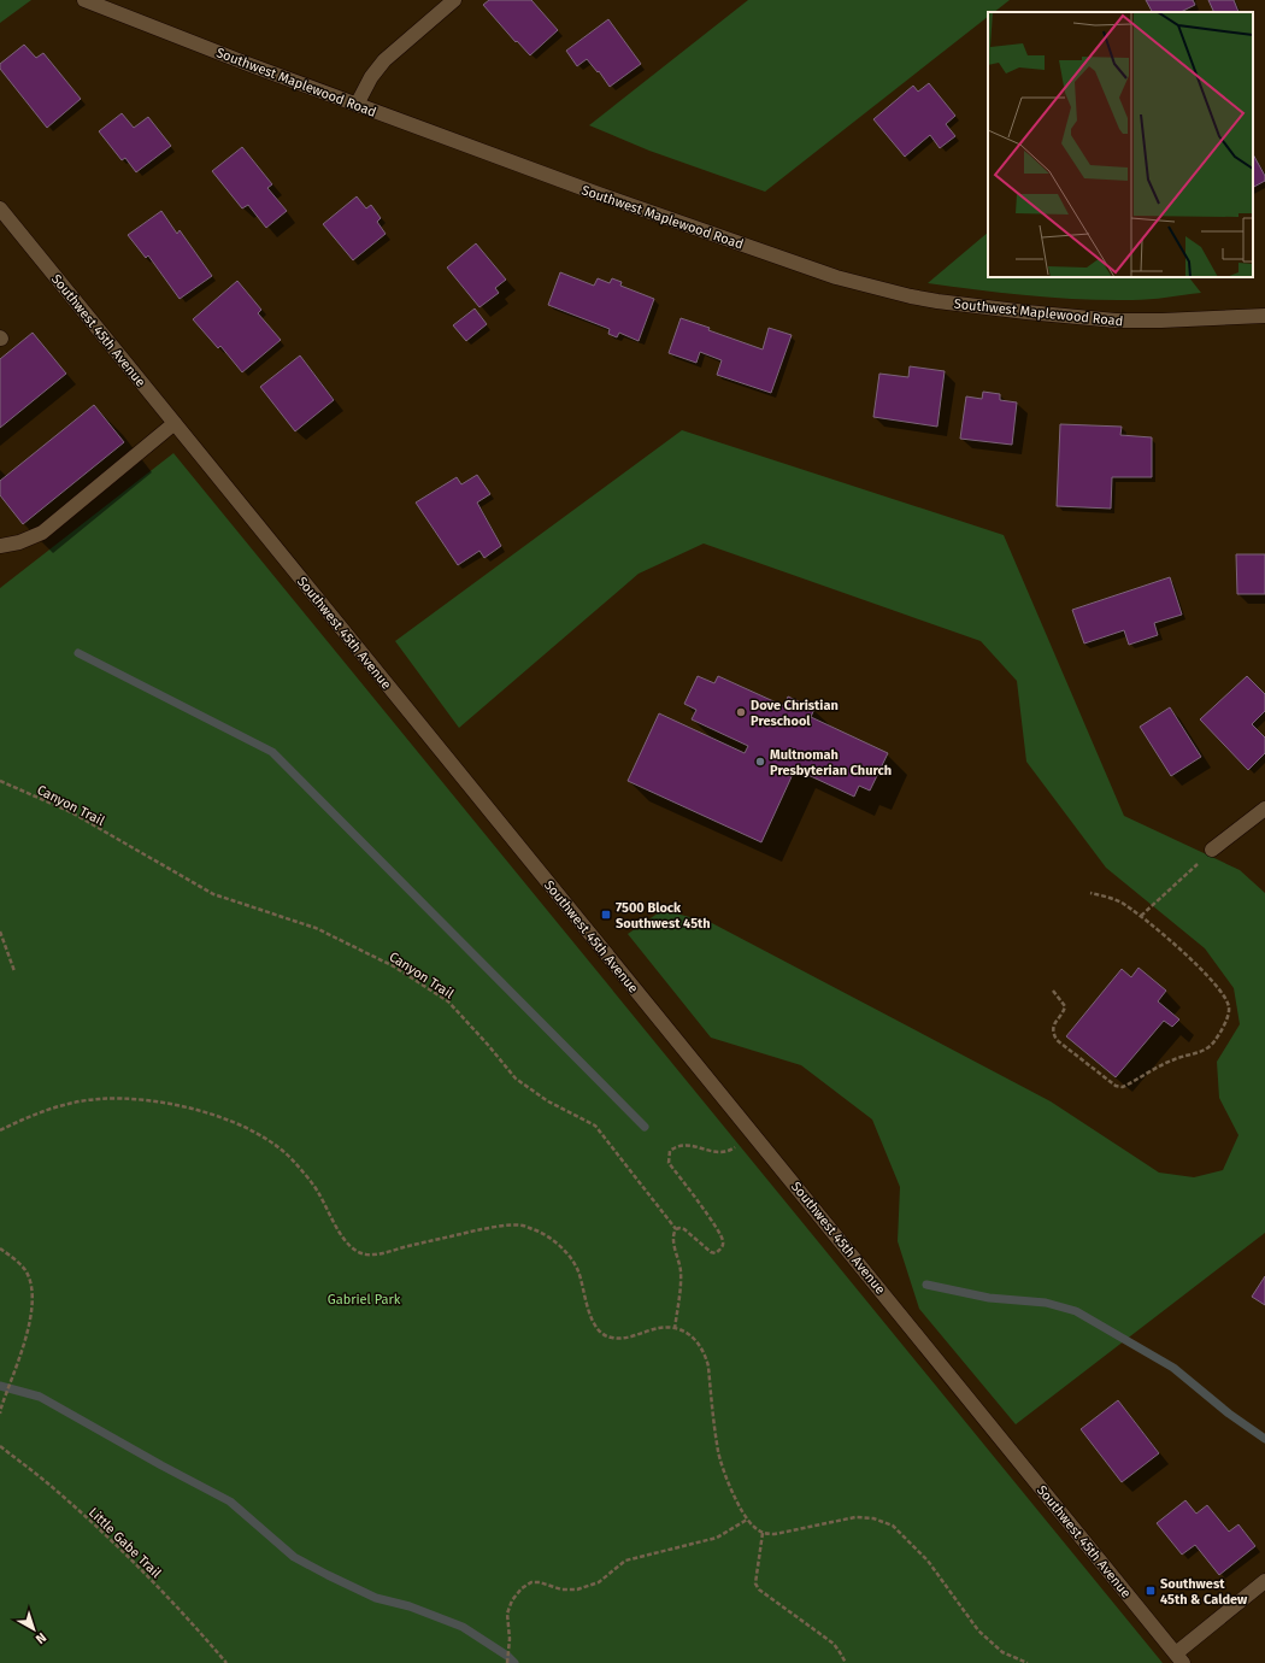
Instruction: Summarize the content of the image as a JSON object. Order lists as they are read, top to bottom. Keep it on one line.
{"streets":{"street":["Southwest Maplewood Road","Southwest 45th Avenue"],"path":["Canyon Trail","Little Gabe Trail"]},"parks":["Gabriel Park"],"places":{"other":["Dove Christian Preschool","Multnomah Presbyterian Church"],"transit":["7500 Block Southwest 45th","Southwest 45th & Caldew"]},"north":"bottom right"}
